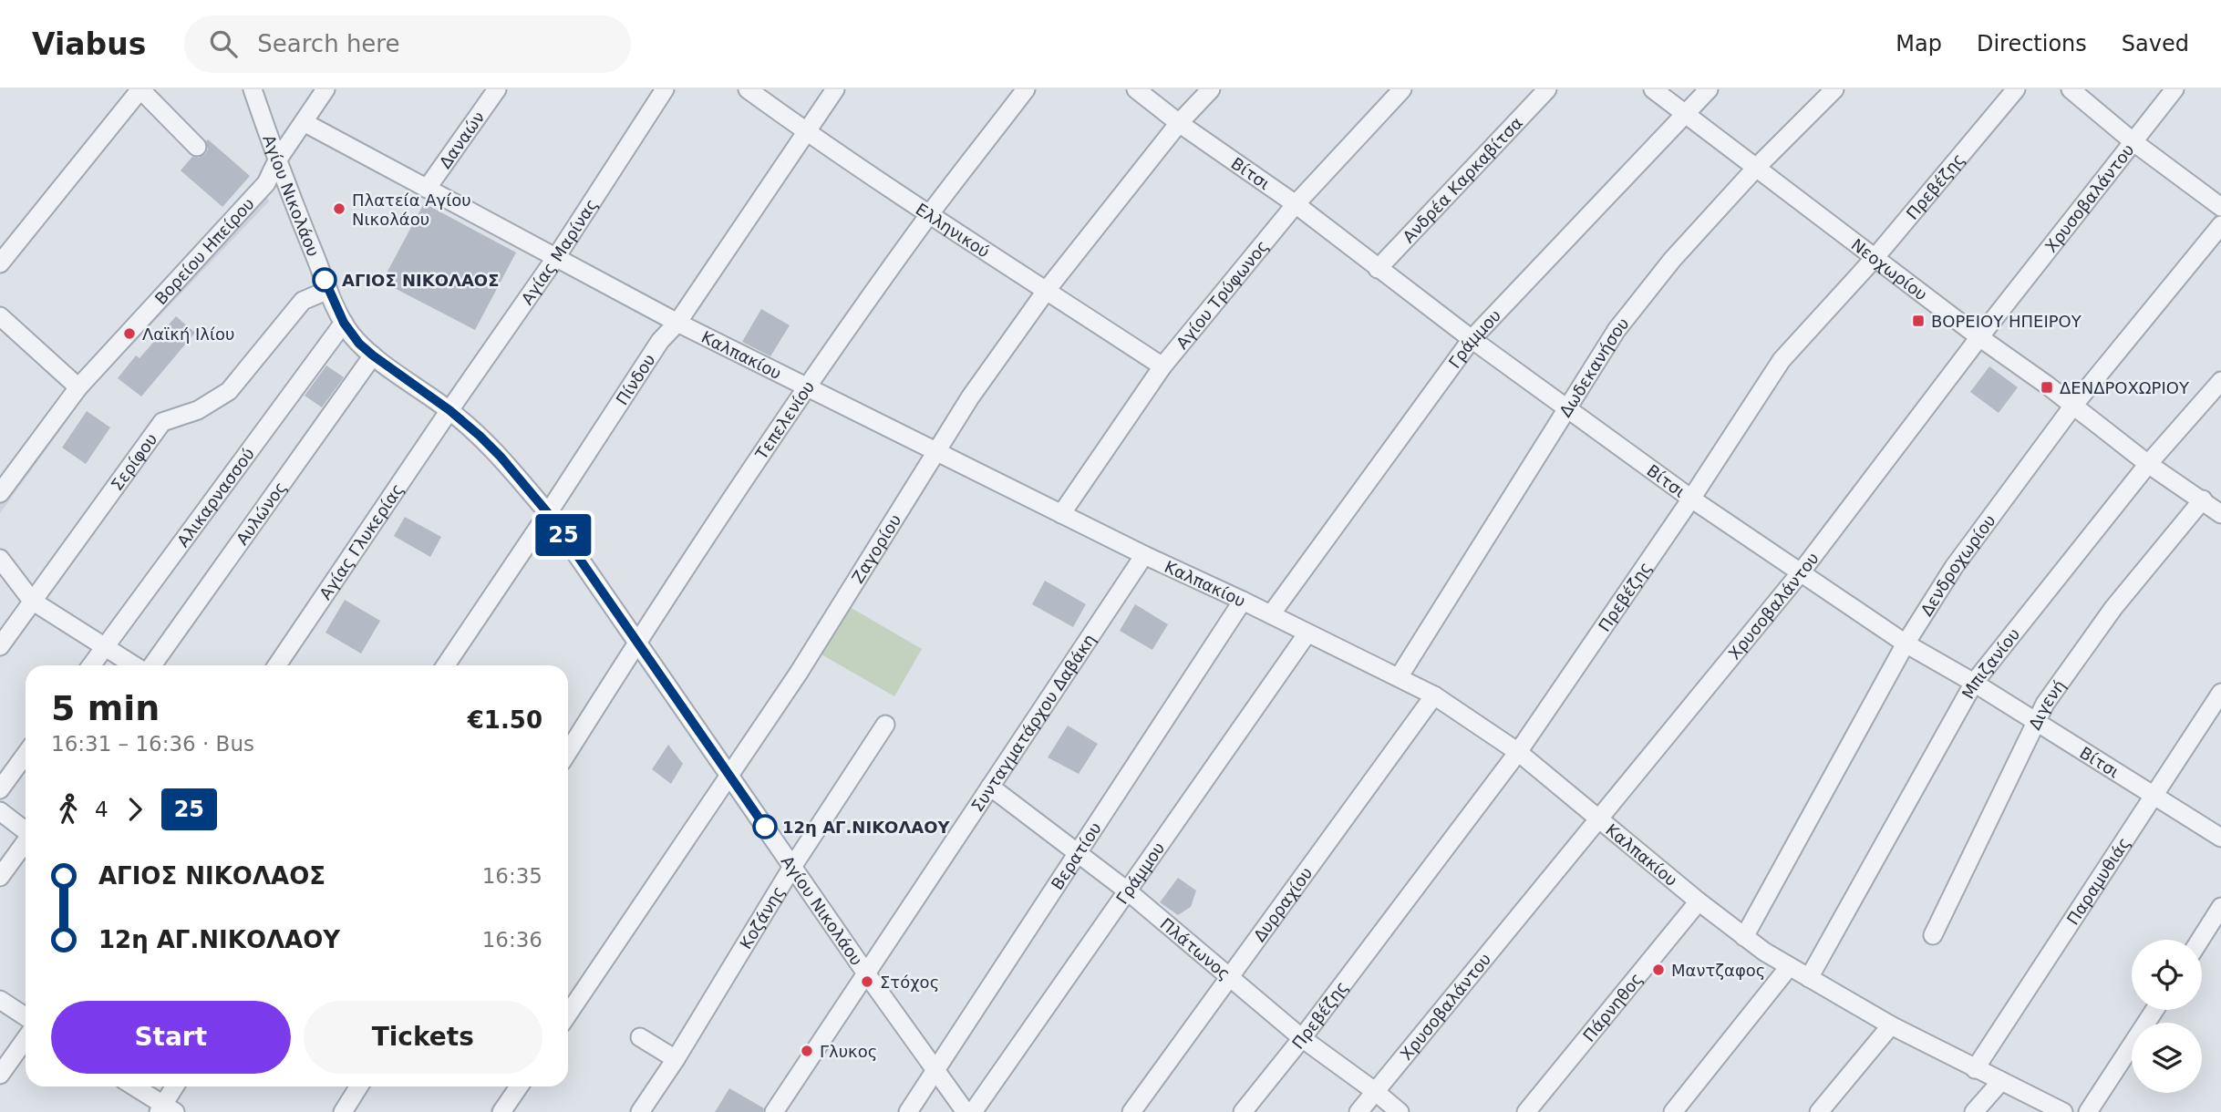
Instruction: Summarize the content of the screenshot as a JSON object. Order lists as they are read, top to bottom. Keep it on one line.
{"streets":{"street":["Δαναών","Βίτσι","Ανδρέα Καρκαβίτσα","Πρεβέζης","Αγίου Νικολάου","Χρυσοβαλάντου","Ελληνικού","Βορείου Ηπείρου","Αγίας Μαρίνας","Νεοχωρίου","Αγίου Τρύφωνος","Γράμμου","Καλπακίου","Δωδεκανήσου","Πίνδου","Τεπελενίου","Σερίφου","Αλικαρνασσού","Αυλώνος","Αγίας Γλυκερίας","Ζαγορίου","Δενδροχωρίου","Μπιζανίου","Διγενή","Συνταγματάρχου Δαβάκη","Βερατίου","Παραμυθιάς","Δυρραχίου","Κοζάνης","Πλάτωνος","Πάρνηθος"]},"crossings":[["Δαναών","Καλπακίου"],["Βίτσι","Ανδρέα Καρκαβίτσα"],["Βίτσι","Πρεβέζης"],["Βίτσι","Χρυσοβαλάντου"],["Βίτσι","Αγίου Τρύφωνος"],["Βίτσι","Γράμμου"],["Βίτσι","Δωδεκανήσου"],["Βίτσι","Ζαγορίου"],["Βίτσι","Δενδροχωρίου"],["Βίτσι","Μπιζανίου"],["Βίτσι","Διγενή"],["Βίτσι","Παραμυθιάς"],["Πρεβέζης","Νεοχωρίου"],["Πρεβέζης","Καλπακίου"],["Πρεβέζης","Πλάτωνος"],["Αγίου Νικολάου","Βορείου Ηπείρου"],["Αγίου Νικολάου","Αγίας Μαρίνας"],["Αγίου Νικολάου","Πίνδου"],["Αγίου Νικολάου","Τεπελενίου"],["Αγίου Νικολάου","Σερίφου"],["Αγίου Νικολάου","Αλικαρνασσού"],["Αγίου Νικολάου","Αυλώνος"],["Αγίου Νικολάου","Αγίας Γλυκερίας"],["Αγίου Νικολάου","Ζαγορίου"],["Αγίου Νικολάου","Συνταγματάρχου Δαβάκη"],["Αγίου Νικολάου","Βερατίου"],["Αγίου Νικολάου","Κοζάνης"],["Χρυσοβαλάντου","Νεοχωρίου"],["Χρυσοβαλάντου","Καλπακίου"],["Χρυσοβαλάντου","Πλάτωνος"],["Ελληνικού","Αγίου Τρύφωνος"],["Ελληνικού","Πίνδου"],["Ελληνικού","Τεπελενίου"],["Ελληνικού","Ζαγορίου"],["Βορείου Ηπείρου","Καλπακίου"],["Αγίας Μαρίνας","Καλπακίου"],["Αγίας Μαρίνας","Αγίας Γλυκερίας"],["Νεοχωρίου","Γράμμου"],["Νεοχωρίου","Δωδεκανήσου"],["Νεοχωρίου","Δενδροχωρίου"],["Νεοχωρίου","Μπιζανίου"],["Νεοχωρίου","Διγενή"],["Αγίου Τρύφωνος","Καλπακίου"],["Γράμμου","Καλπακίου"],["Γράμμου","Πλάτωνος"],["Καλπακίου","Δωδεκανήσου"],["Καλπακίου","Πίνδου"],["Καλπακίου","Τεπελενίου"],["Καλπακίου","Ζαγορίου"],["Καλπακίου","Δενδροχωρίου"],["Καλπακίου","Μπιζανίου"],["Καλπακίου","Συνταγματάρχου Δαβάκη"],["Καλπακίου","Βερατίου"],["Καλπακίου","Παραμυθιάς"],["Καλπακίου","Δυρραχίου"],["Καλπακίου","Πάρνηθος"],["Συνταγματάρχου Δαβάκη","Πλάτωνος"],["Βερατίου","Πλάτωνος"],["Δυρραχίου","Πλάτωνος"]],"places":{"other":["Πλατεία Αγίου Νικολάου","ΑΓΙΟΣ ΝΙΚΟΛΑΟΣ","Λαϊκή Ιλίου","12η ΑΓ.ΝΙΚΟΛΑΟΥ","Μαντζαφος","Στόχος","Γλυκος"],"transit":["ΒΟΡΕΙΟΥ ΗΠΕΙΡΟΥ","ΔΕΝΔΡΟΧΩΡΙΟΥ"]},"lines":["bus line 25"],"page":{"header":"Viabus","search":"Search here","nav":["Map","Directions","Saved"],"on_map":"25","heading":["5 min","16:31 – 16:36 · Bus","€1.50"],"legs":["4","25"],"list":[{"name":"ΑΓΙΟΣ ΝΙΚΟΛΑΟΣ","value":"16:35"},{"name":"12η ΑΓ.ΝΙΚΟΛΑΟΥ","value":"16:36"}],"buttons":["Start","Tickets"]}}
